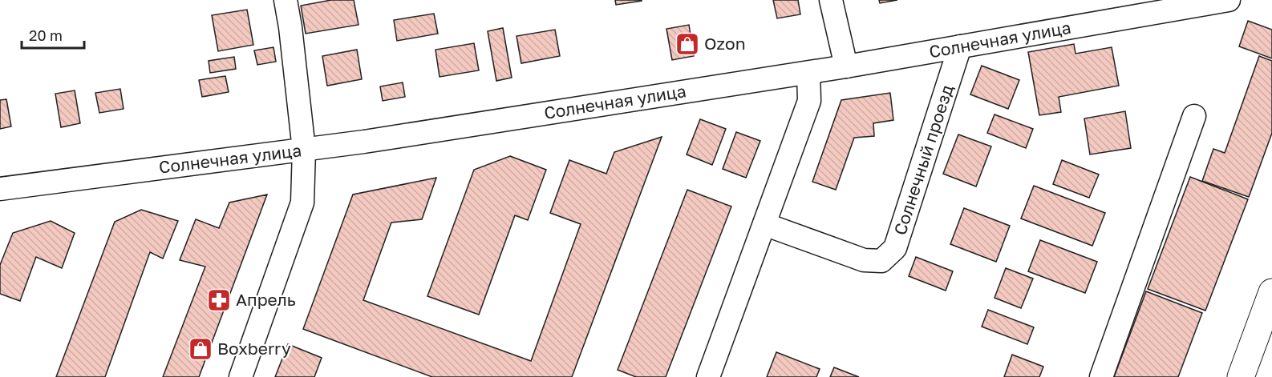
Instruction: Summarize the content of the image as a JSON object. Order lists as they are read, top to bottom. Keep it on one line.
{"streets":{"street":["Солнечная улица","Солнечный проезд"]},"crossings":[["Солнечная улица","Солнечный проезд"]],"places":{"shop":["Ozon","Boxberry"],"pharmacy":["Апрель"]},"scale_bar":"20 m"}
